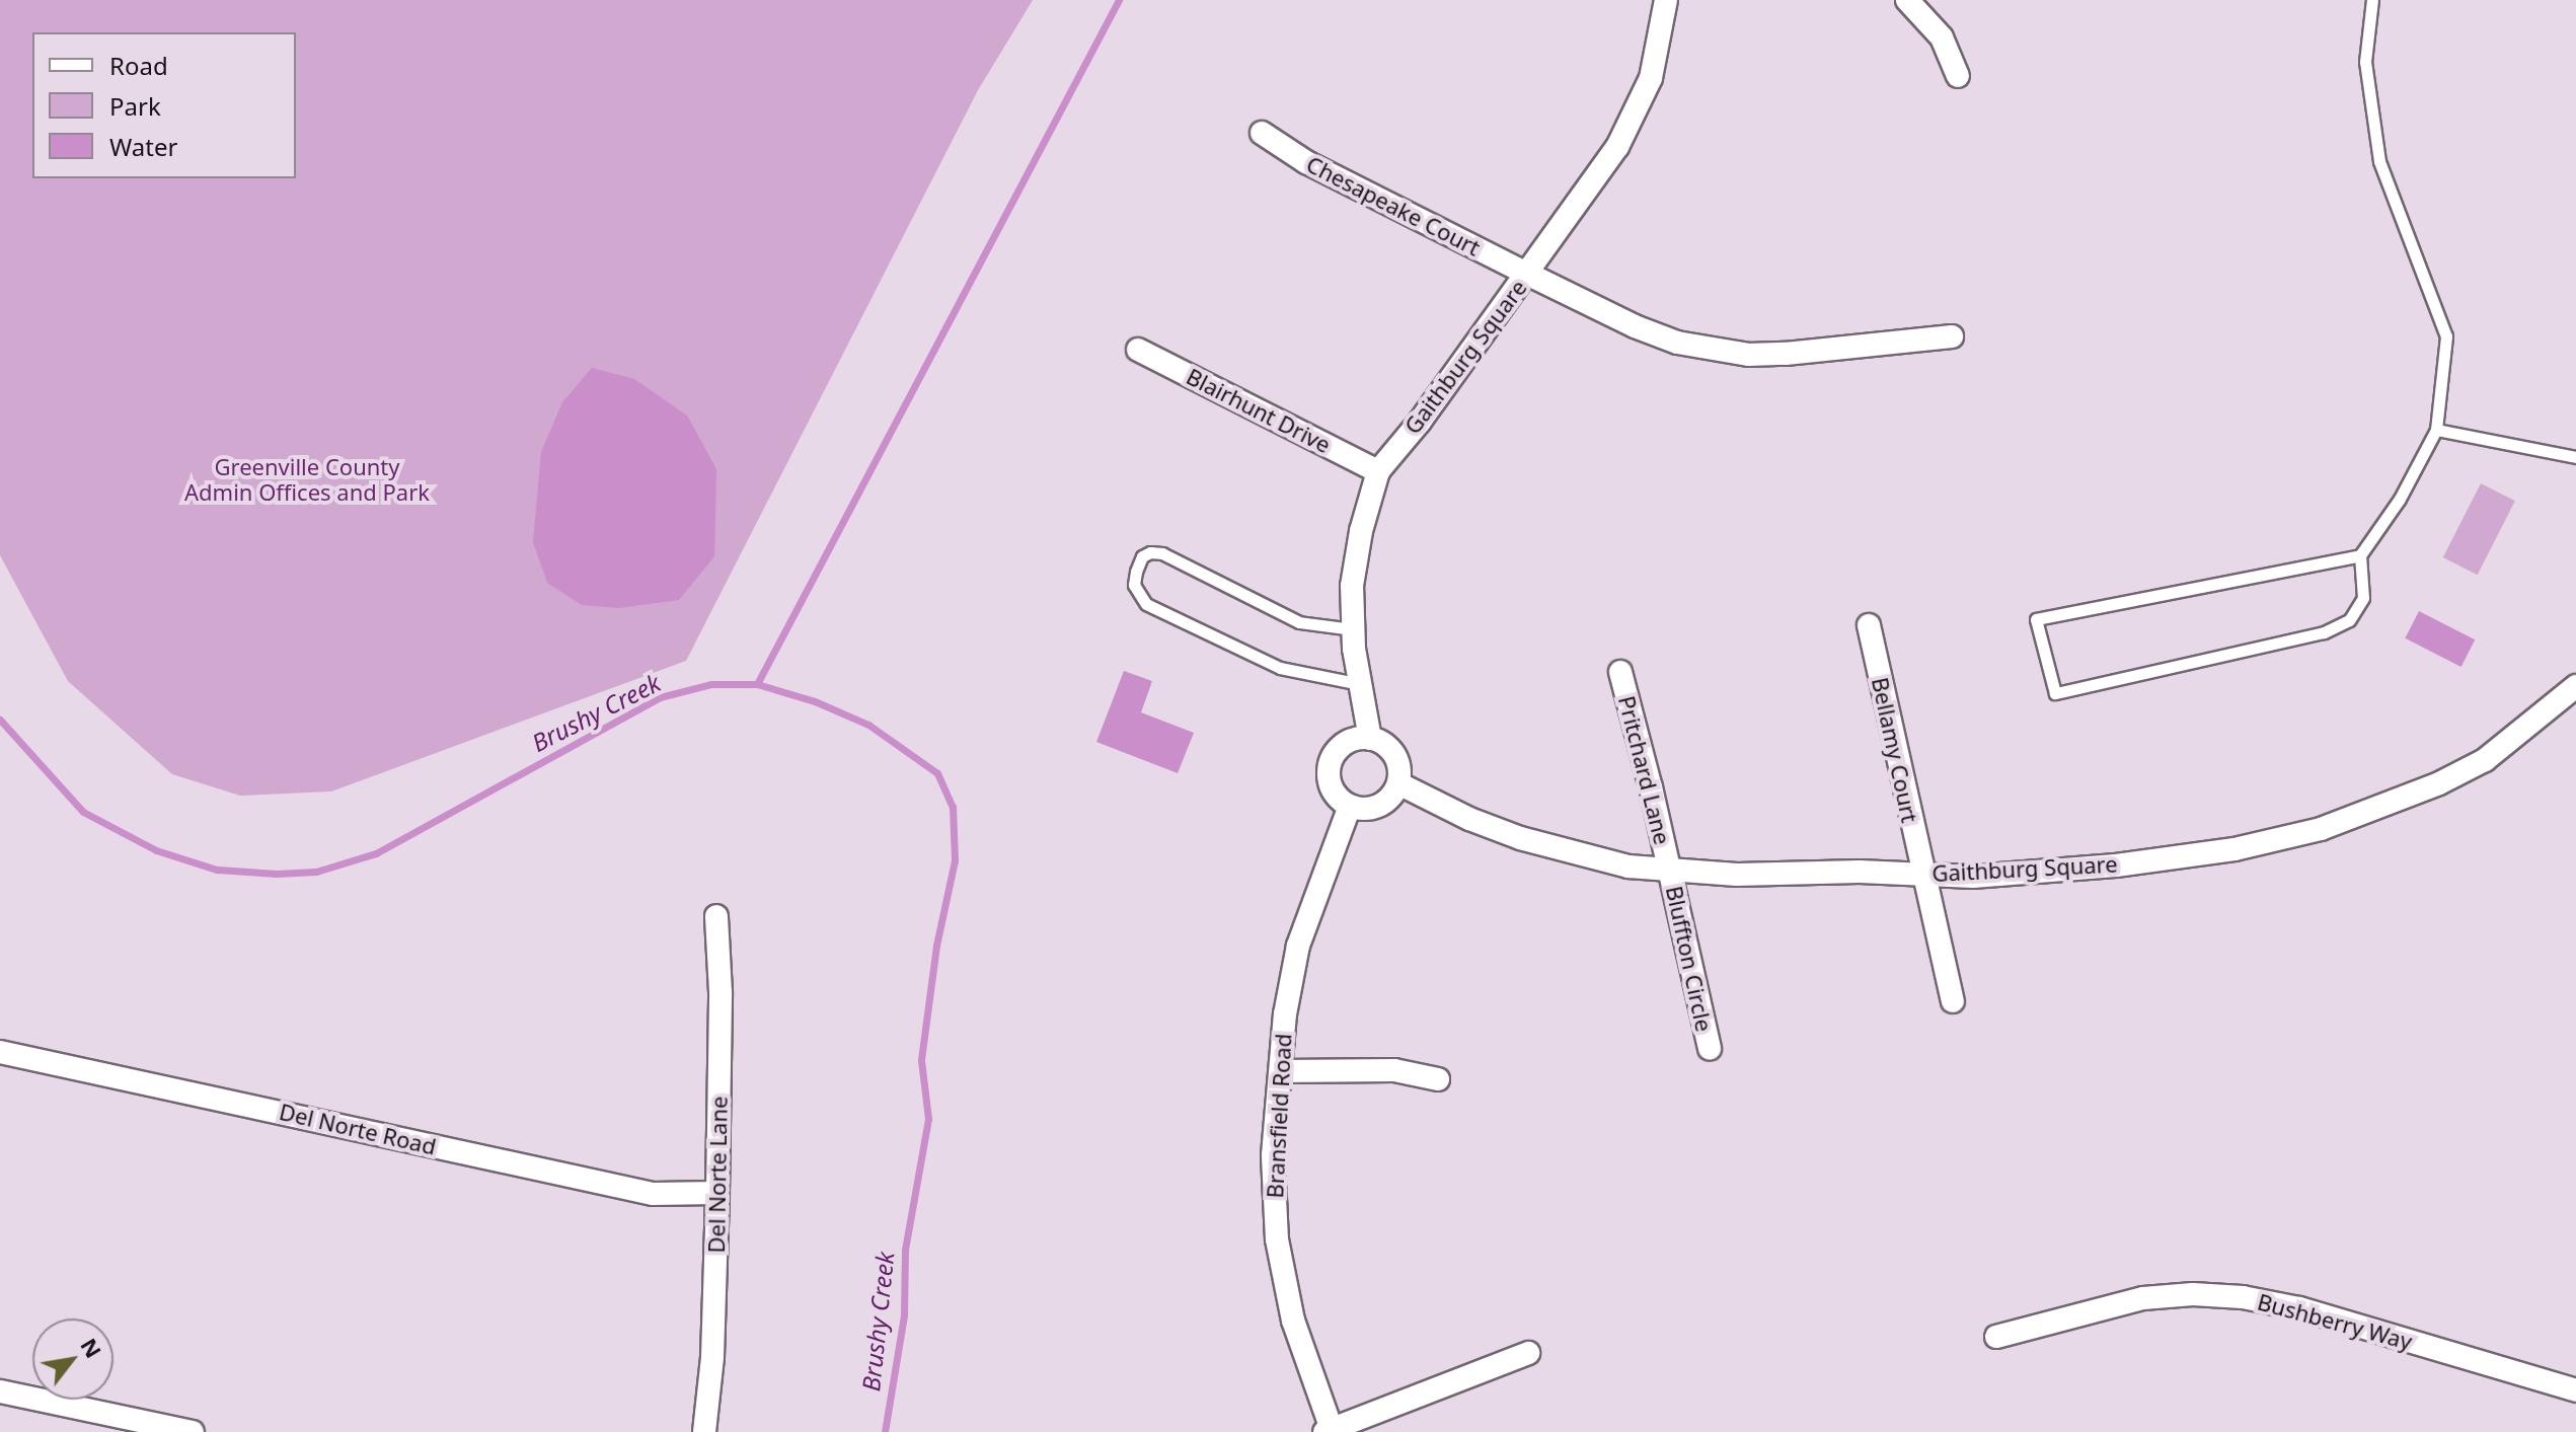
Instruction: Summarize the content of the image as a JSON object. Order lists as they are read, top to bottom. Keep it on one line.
{"streets":{"street":["Chesapeake Court","Gaithburg Square","Blairhunt Drive","Bellamy Court","Pritchard Lane","Bluffton Circle","Bransfield Road","Del Norte Road","Del Norte Lane","Bushberry Way"]},"crossings":[["Chesapeake Court","Gaithburg Square"],["Gaithburg Square","Blairhunt Drive"],["Gaithburg Square","Bellamy Court"],["Gaithburg Square","Pritchard Lane"],["Gaithburg Square","Bluffton Circle"],["Gaithburg Square","Bransfield Road"],["Pritchard Lane","Bluffton Circle"],["Del Norte Road","Del Norte Lane"]],"water":["Brushy Creek"],"parks":["Greenville County Admin Offices and Park"],"legend":["Road","Park","Water"],"north":"top right"}
